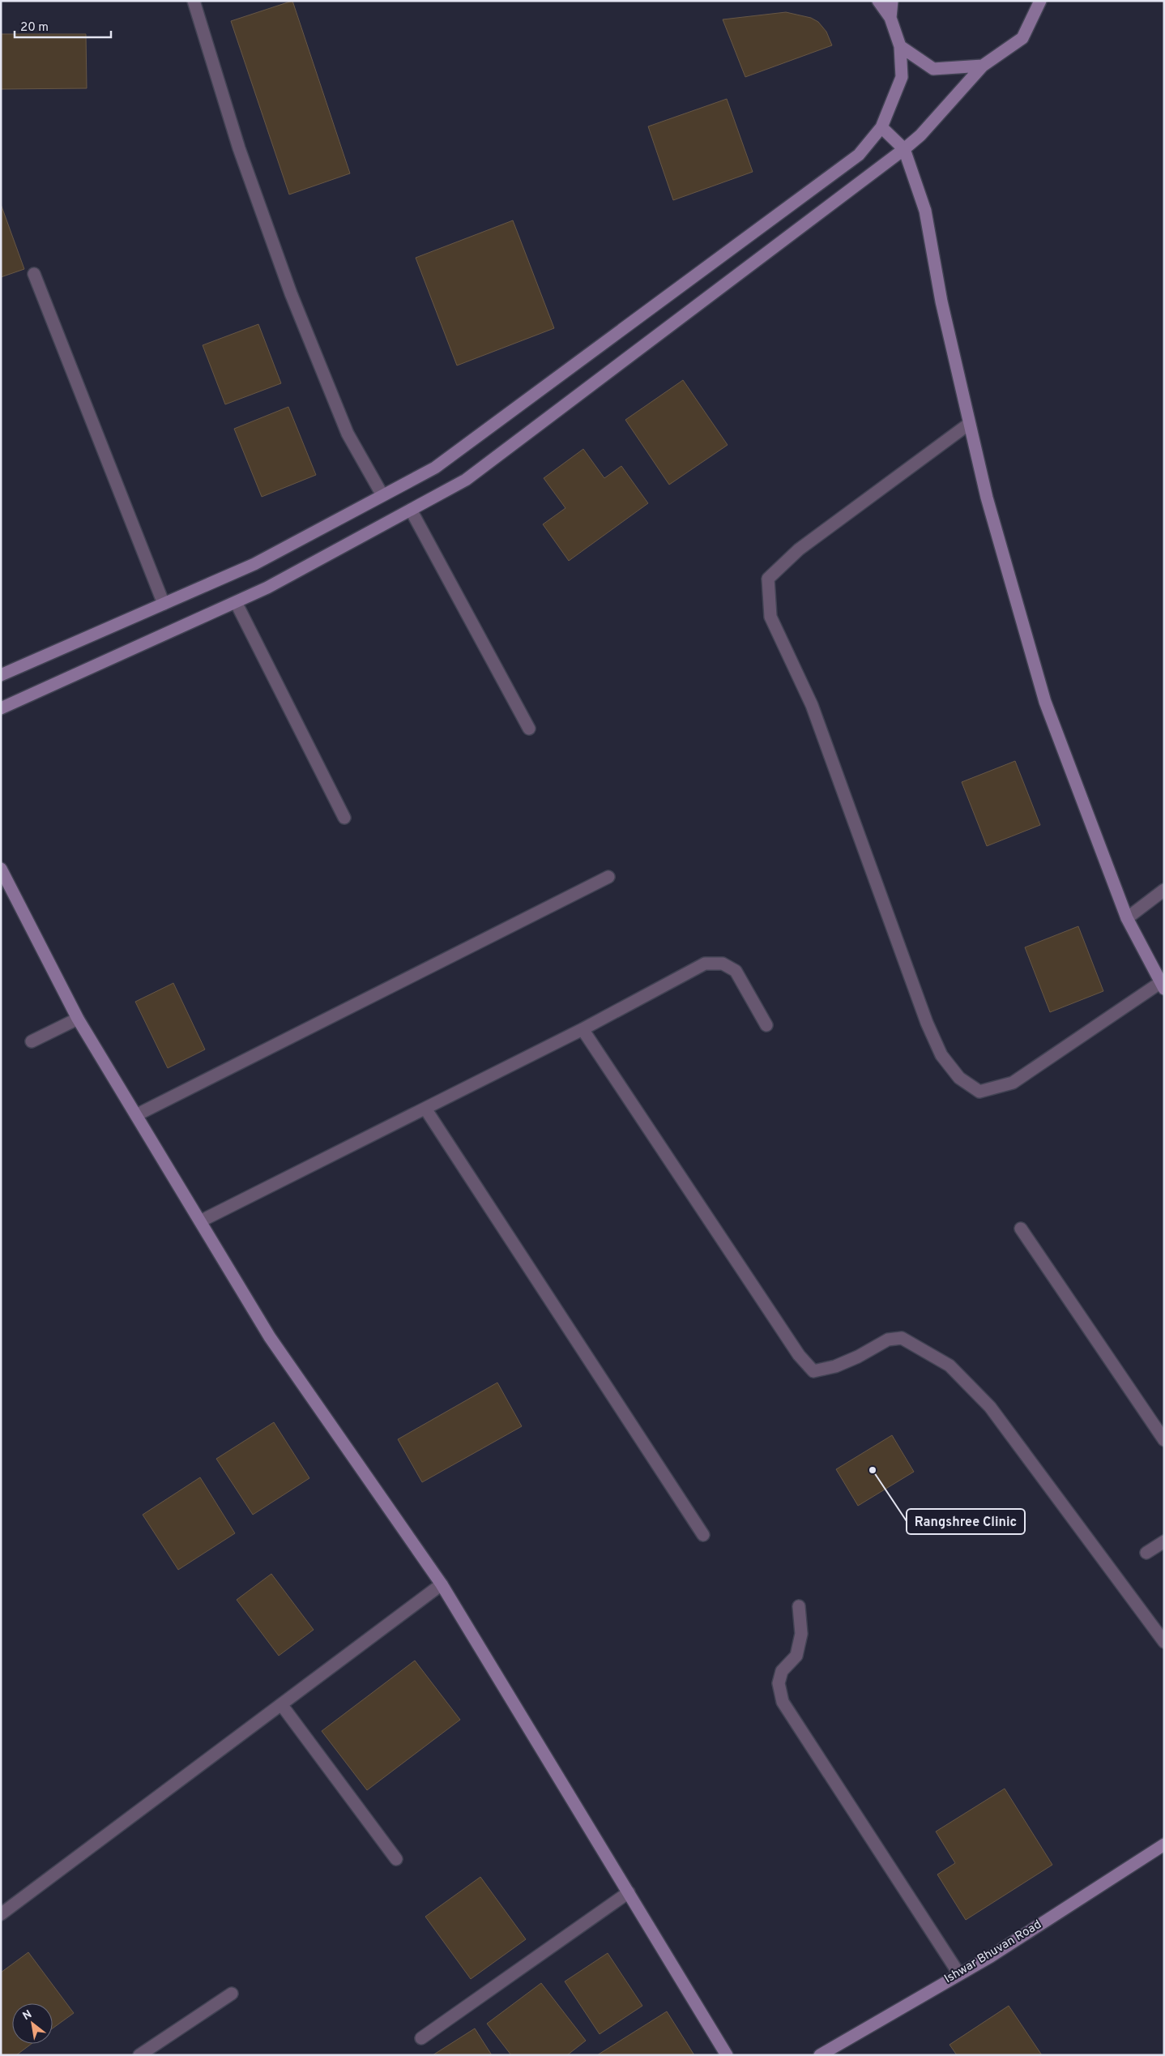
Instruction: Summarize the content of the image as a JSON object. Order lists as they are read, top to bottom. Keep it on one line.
{"streets":{"street":["Ishwar Bhuvan Road"]},"places":["Rangshree Clinic"],"scale_bar":"20 m","north":"top left"}
